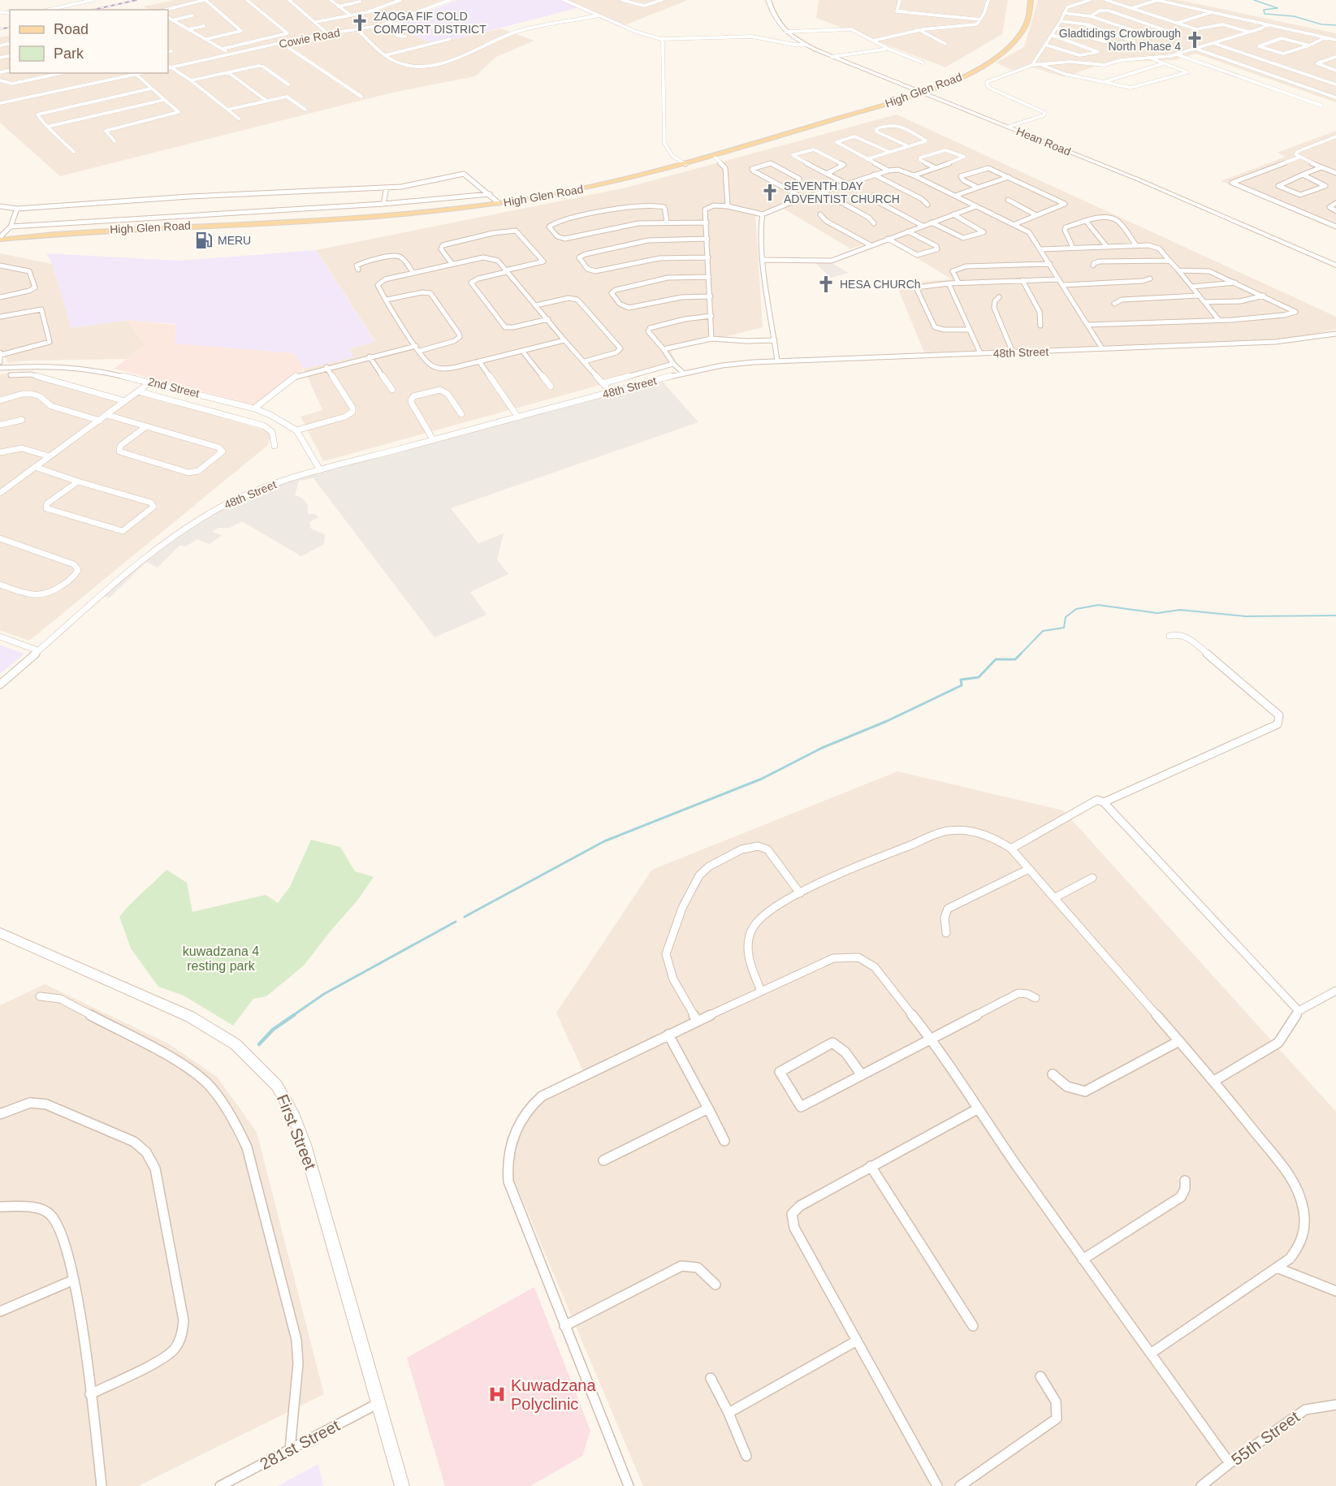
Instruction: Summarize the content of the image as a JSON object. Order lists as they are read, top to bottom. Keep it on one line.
{"streets":{"main road":["High Glen Road"],"street":["Cowie Road","Hean Road","48th Street","2nd Street","First Street","55th Street","281st Street"]},"crossings":[["High Glen Road","Hean Road"],["48th Street","2nd Street"],["First Street","281st Street"]],"parks":["kuwadzana 4 resting park"],"places":{"church":["ZAOGA FIF COLD COMFORT DISTRICT","Gladtidings Crowbrough North Phase 4","SEVENTH DAY ADVENTIST CHURCH","HESA CHURCh"],"fuel station":["MERU"],"hospital":["Kuwadzana Polyclinic"]},"legend":["Road","Park"]}
